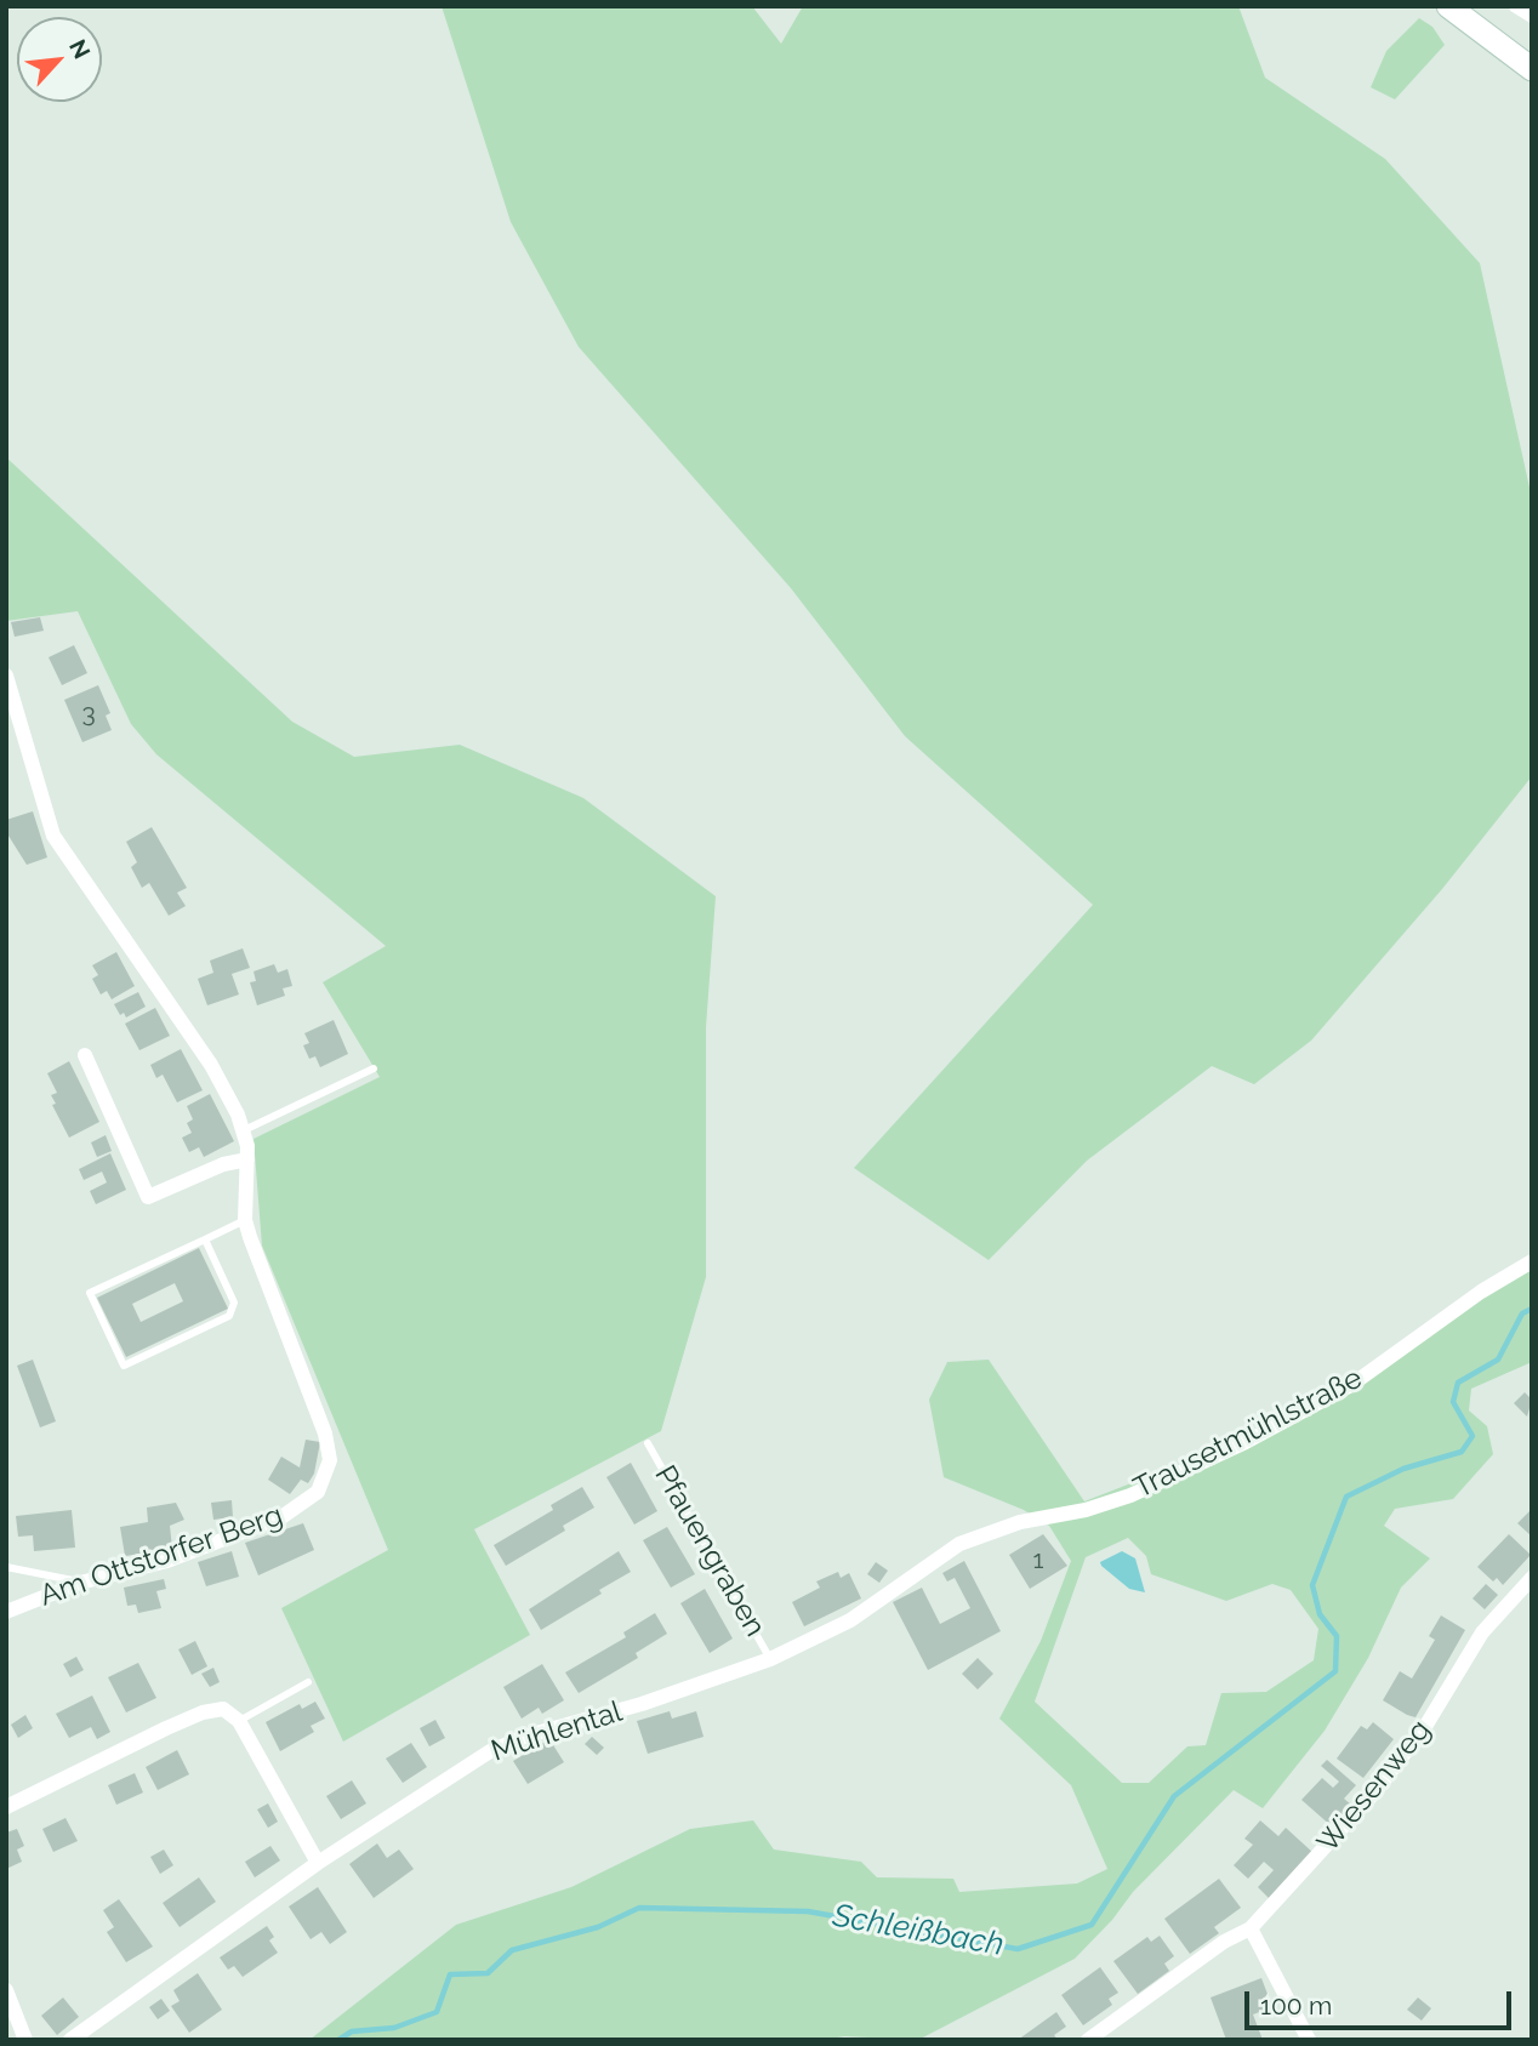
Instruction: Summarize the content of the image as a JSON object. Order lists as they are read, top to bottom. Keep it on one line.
{"streets":{"street":["Trausetmühlstraße","Am Ottstorfer Berg","Mühlental","Wiesenweg"],"lane":["Pfauengraben"]},"crossings":[["Trausetmühlstraße","Mühlental"],["Pfauengraben","Mühlental"]],"water":["Schleißbach"],"house_numbers":["3","1"],"scale_bar":"100 m","north":"top right"}
